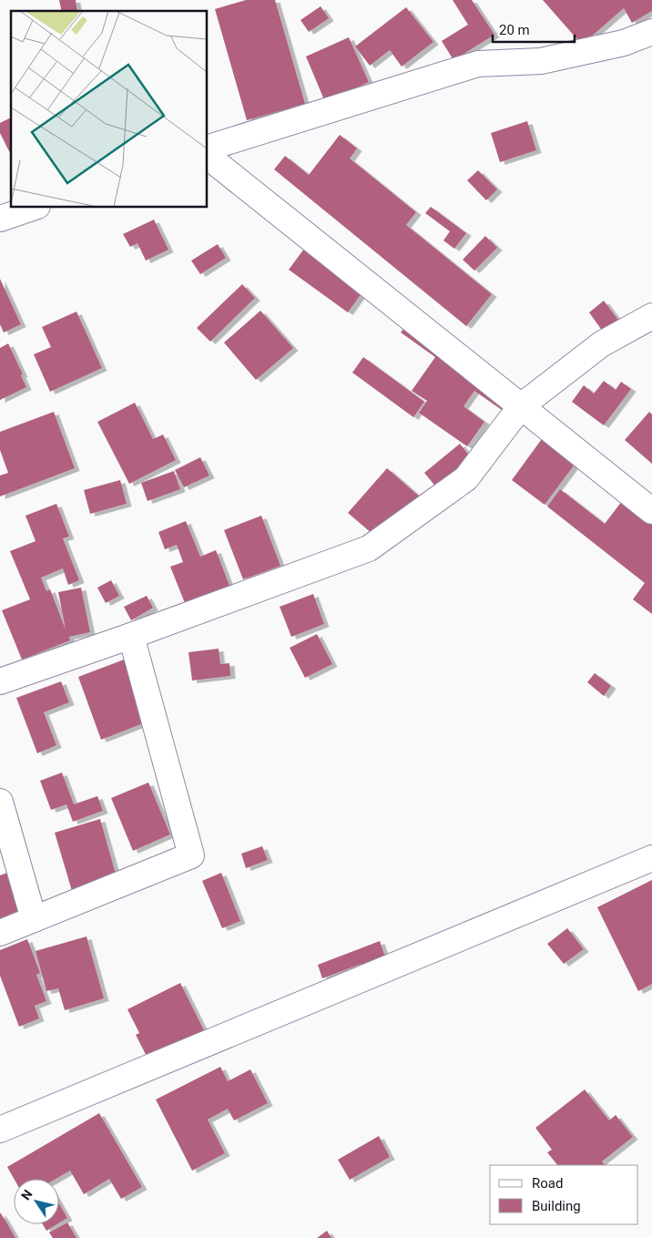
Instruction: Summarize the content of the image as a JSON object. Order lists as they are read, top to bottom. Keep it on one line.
{"legend":["Road","Building"],"scale_bar":"20 m","north":"top left"}
